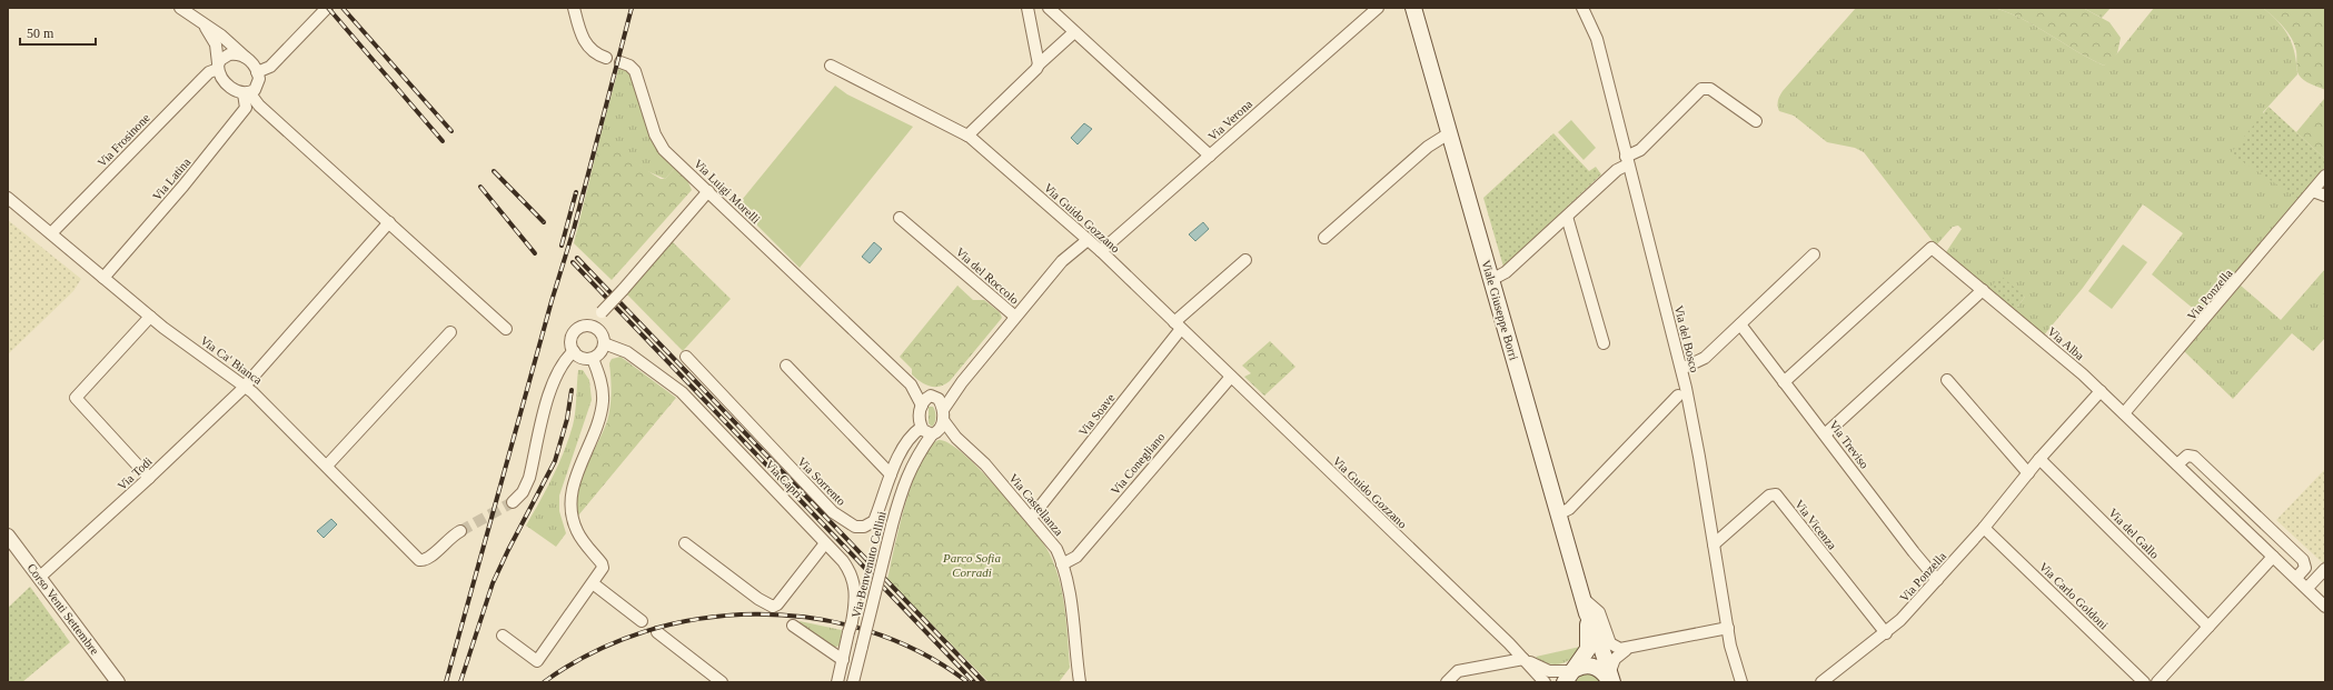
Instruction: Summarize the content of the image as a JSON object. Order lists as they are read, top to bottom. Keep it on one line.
{"streets":{"main road":["Viale Giuseppe Borri"],"street":["Via Verona","Via Frosinone","Via Latina","Via Luigi Morelli","Via Guido Gozzano","Via del Roccolo","Via Ponzella","Via del Bosco","Via Alba","Via Ca' Bianca","Via Soave","Via Treviso","Via Conegliano","Via Todi","Via Capri","Via Sorrento","Via Castellanza","Via Vicenza","Via del Gallo","Via Benvenuto Cellini","Via Carlo Goldoni","Corso Venti Settembre"]},"crossings":[["Via Verona","Via Guido Gozzano"],["Via Frosinone","Via Latina"],["Via Frosinone","Via Ca' Bianca"],["Via Latina","Via Ca' Bianca"],["Via Guido Gozzano","Via Soave"],["Via Guido Gozzano","Via Conegliano"],["Via del Roccolo","Via Sorrento"],["Via del Roccolo","Via Castellanza"],["Via del Roccolo","Via Benvenuto Cellini"],["Via Ponzella","Via Alba"],["Via Ponzella","Via Treviso"],["Via Ponzella","Via Vicenza"],["Via Ponzella","Via del Gallo"],["Via Ponzella","Via Carlo Goldoni"],["Via del Bosco","Via Vicenza"],["Via Alba","Via Treviso"],["Via Ca' Bianca","Via Todi"],["Via Soave","Via Castellanza"],["Via Conegliano","Via Castellanza"],["Via Todi","Corso Venti Settembre"],["Via Sorrento","Via Castellanza"],["Via Sorrento","Via Benvenuto Cellini"],["Via Castellanza","Via Benvenuto Cellini"]],"parks":["Parco Sofia Corradi"],"scale_bar":"50 m"}
